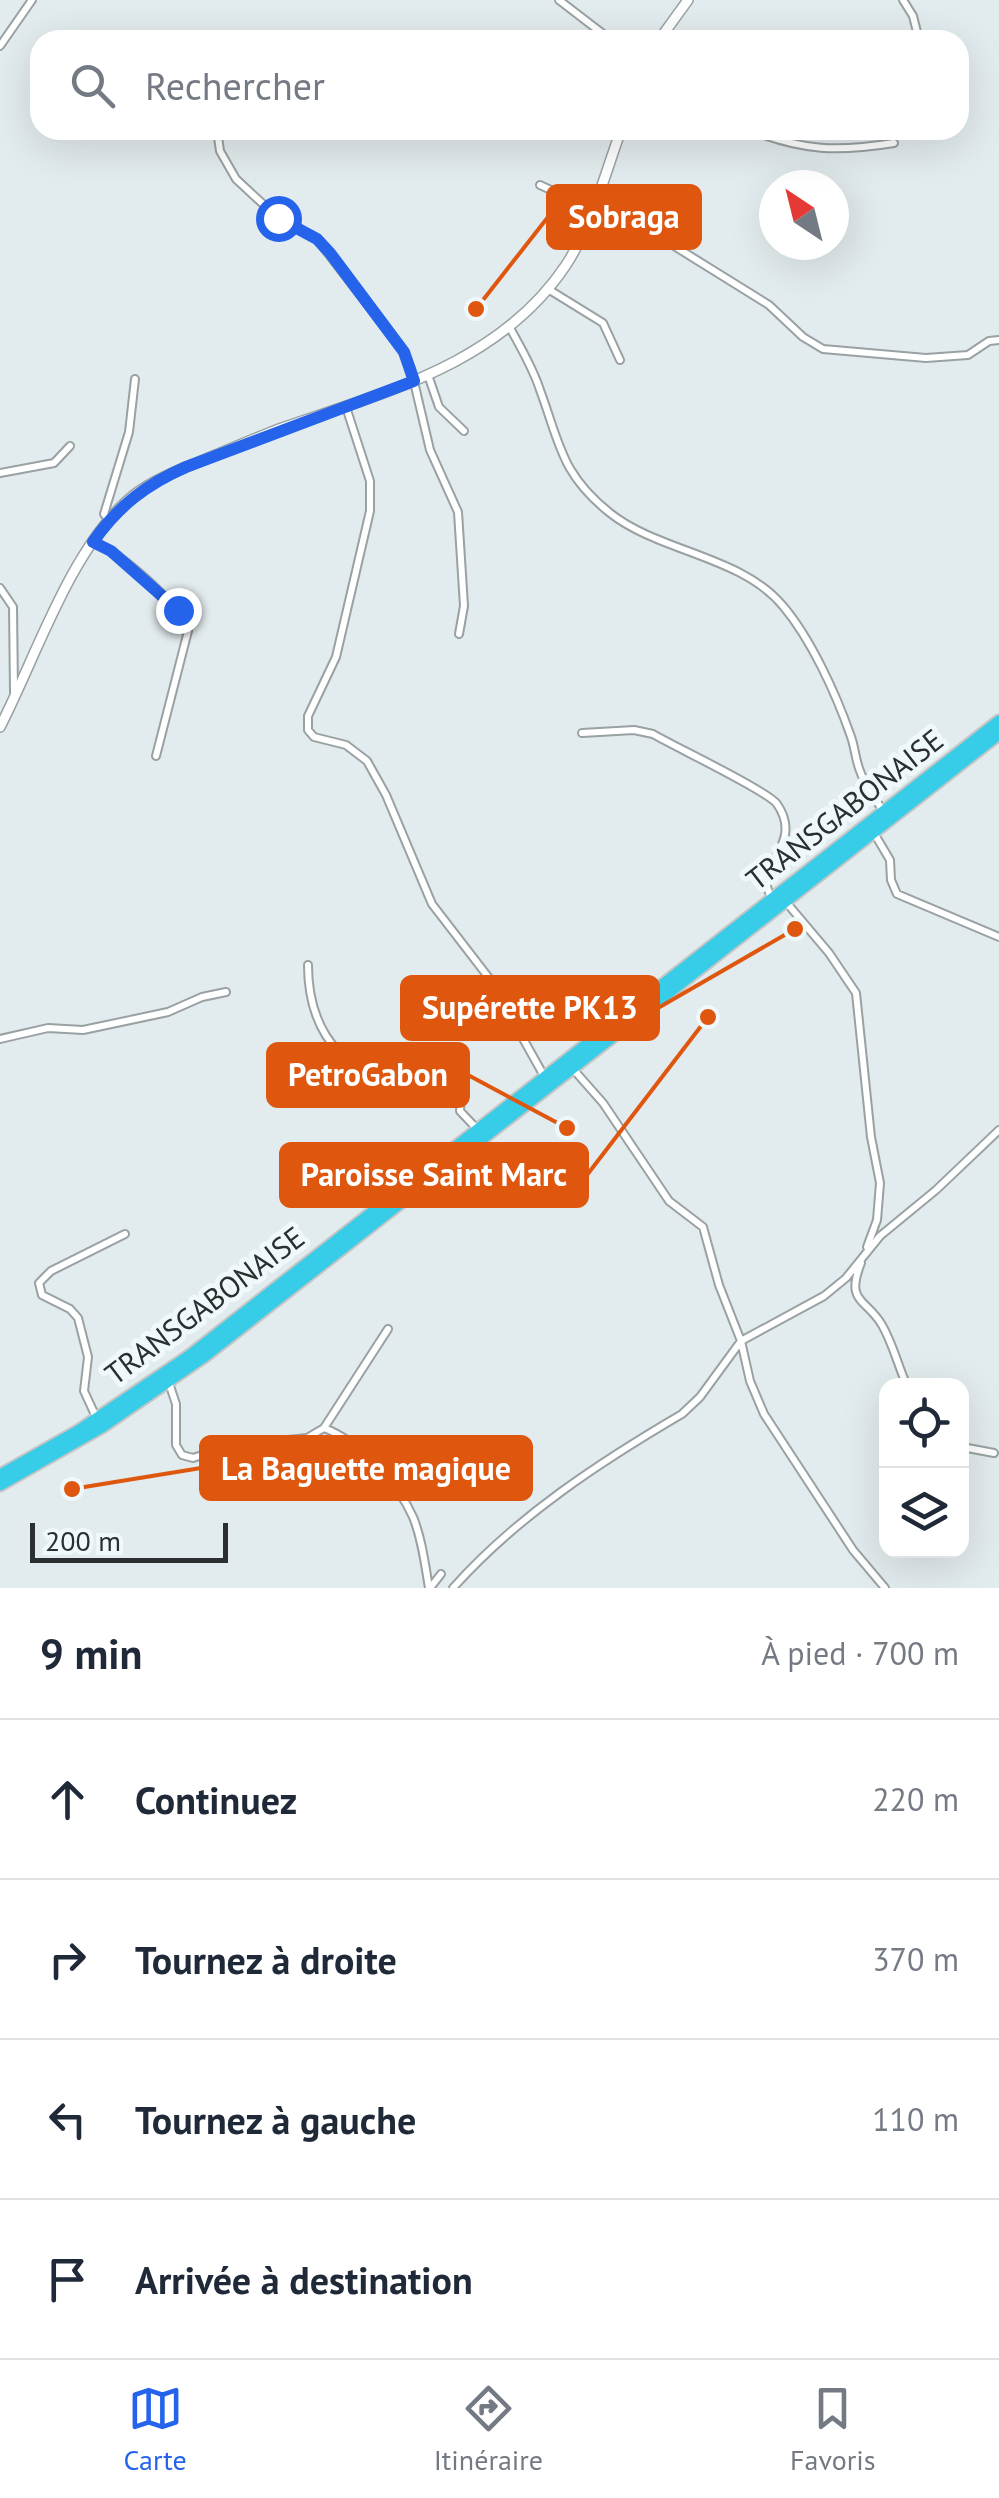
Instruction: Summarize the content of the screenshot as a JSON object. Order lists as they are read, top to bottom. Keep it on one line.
{"streets":{"highway":["TRANSGABONAISE"]},"places":["Sobraga","Supérette PK13","Paroisse Saint Marc","PetroGabon","La Baguette magique"],"scale_bar":"200 m","north":"top left","page":{"search":"Rechercher","scale":"200 m","heading":["9 min","À pied · 700 m"],"list":[["Continuez","220 m"],["Tournez à droite","370 m"],["Tournez à gauche","110 m"],"Arrivée à destination"],"nav":["Carte","Itinéraire","Favoris"]}}
